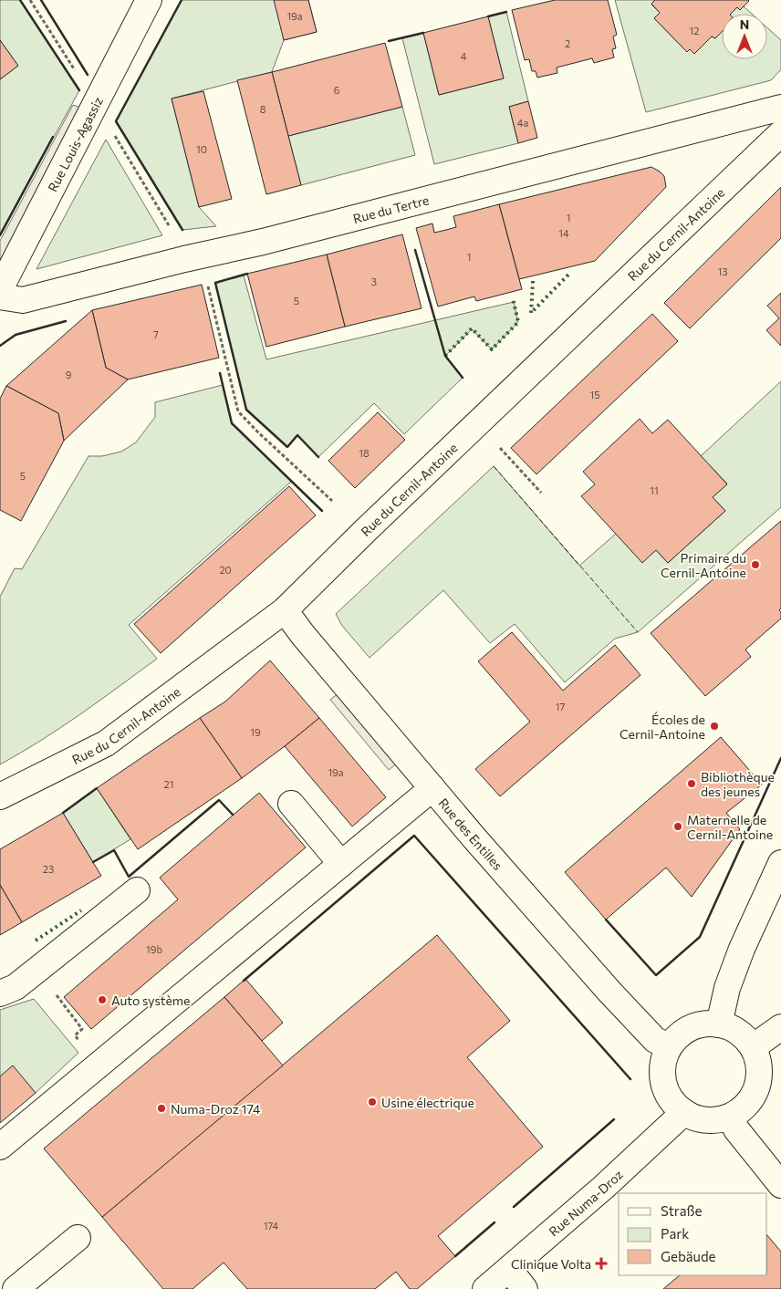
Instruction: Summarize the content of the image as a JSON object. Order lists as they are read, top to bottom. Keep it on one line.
{"streets":{"street":["Rue Louis-Agassiz","Rue du Tertre","Rue du Cernil-Antoine","Rue des Entilles","Rue Numa-Droz"]},"crossings":[["Rue du Cernil-Antoine","Rue des Entilles"],["Rue des Entilles","Rue Numa-Droz"]],"places":{"other":["Primaire du Cernil-Antoine","Écoles de Cernil-Antoine","Bibliothèque des jeunes","Maternelle de Cernil-Antoine","Auto système","Usine électrique","Numa-Droz 174"],"health":["Clinique Volta"]},"house_numbers":["19a","12","2","4","6","8","4a","10","1","14","1","13","3","5","7","9","15","18","5","11","20","17","19","19a","21","23","19b","174"],"legend":["Straße","Park","Gebäude"],"north":"top"}
